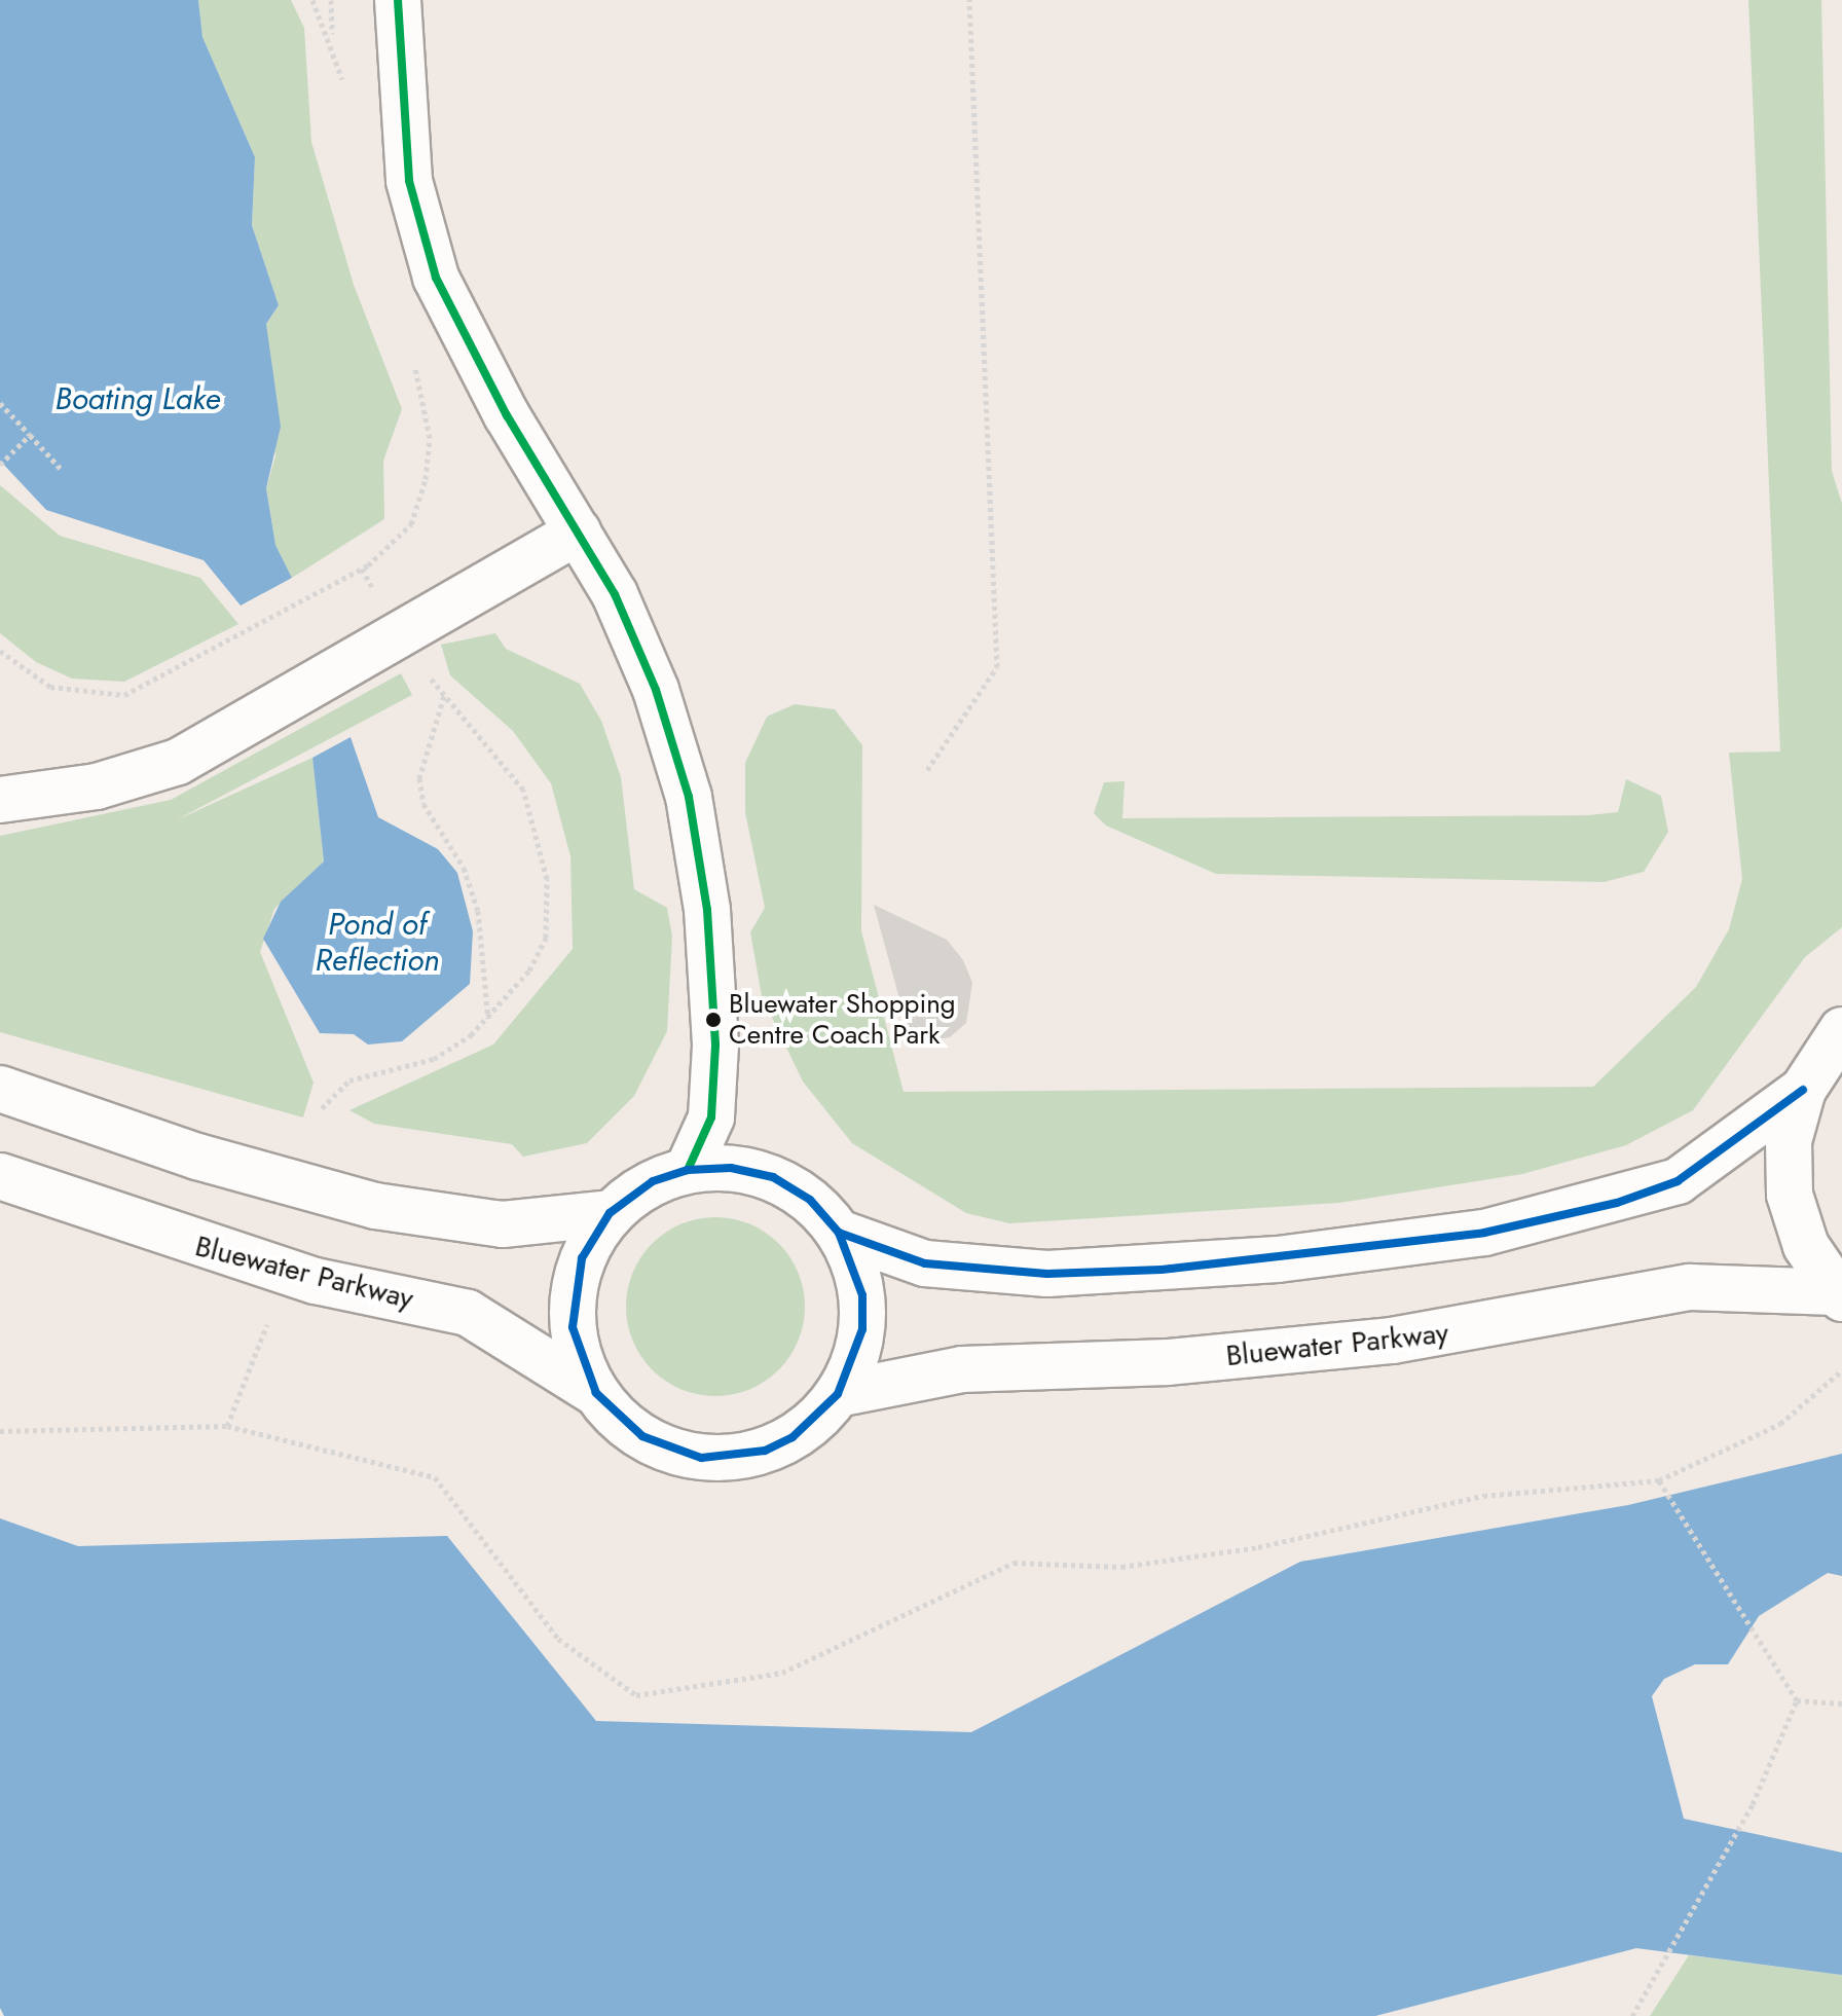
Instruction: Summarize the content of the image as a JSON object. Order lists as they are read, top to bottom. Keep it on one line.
{"streets":{"street":["Bluewater Parkway"]},"water":["Boating Lake","Pond of Reflection"],"places":["Bluewater Shopping Centre Coach Park"]}
